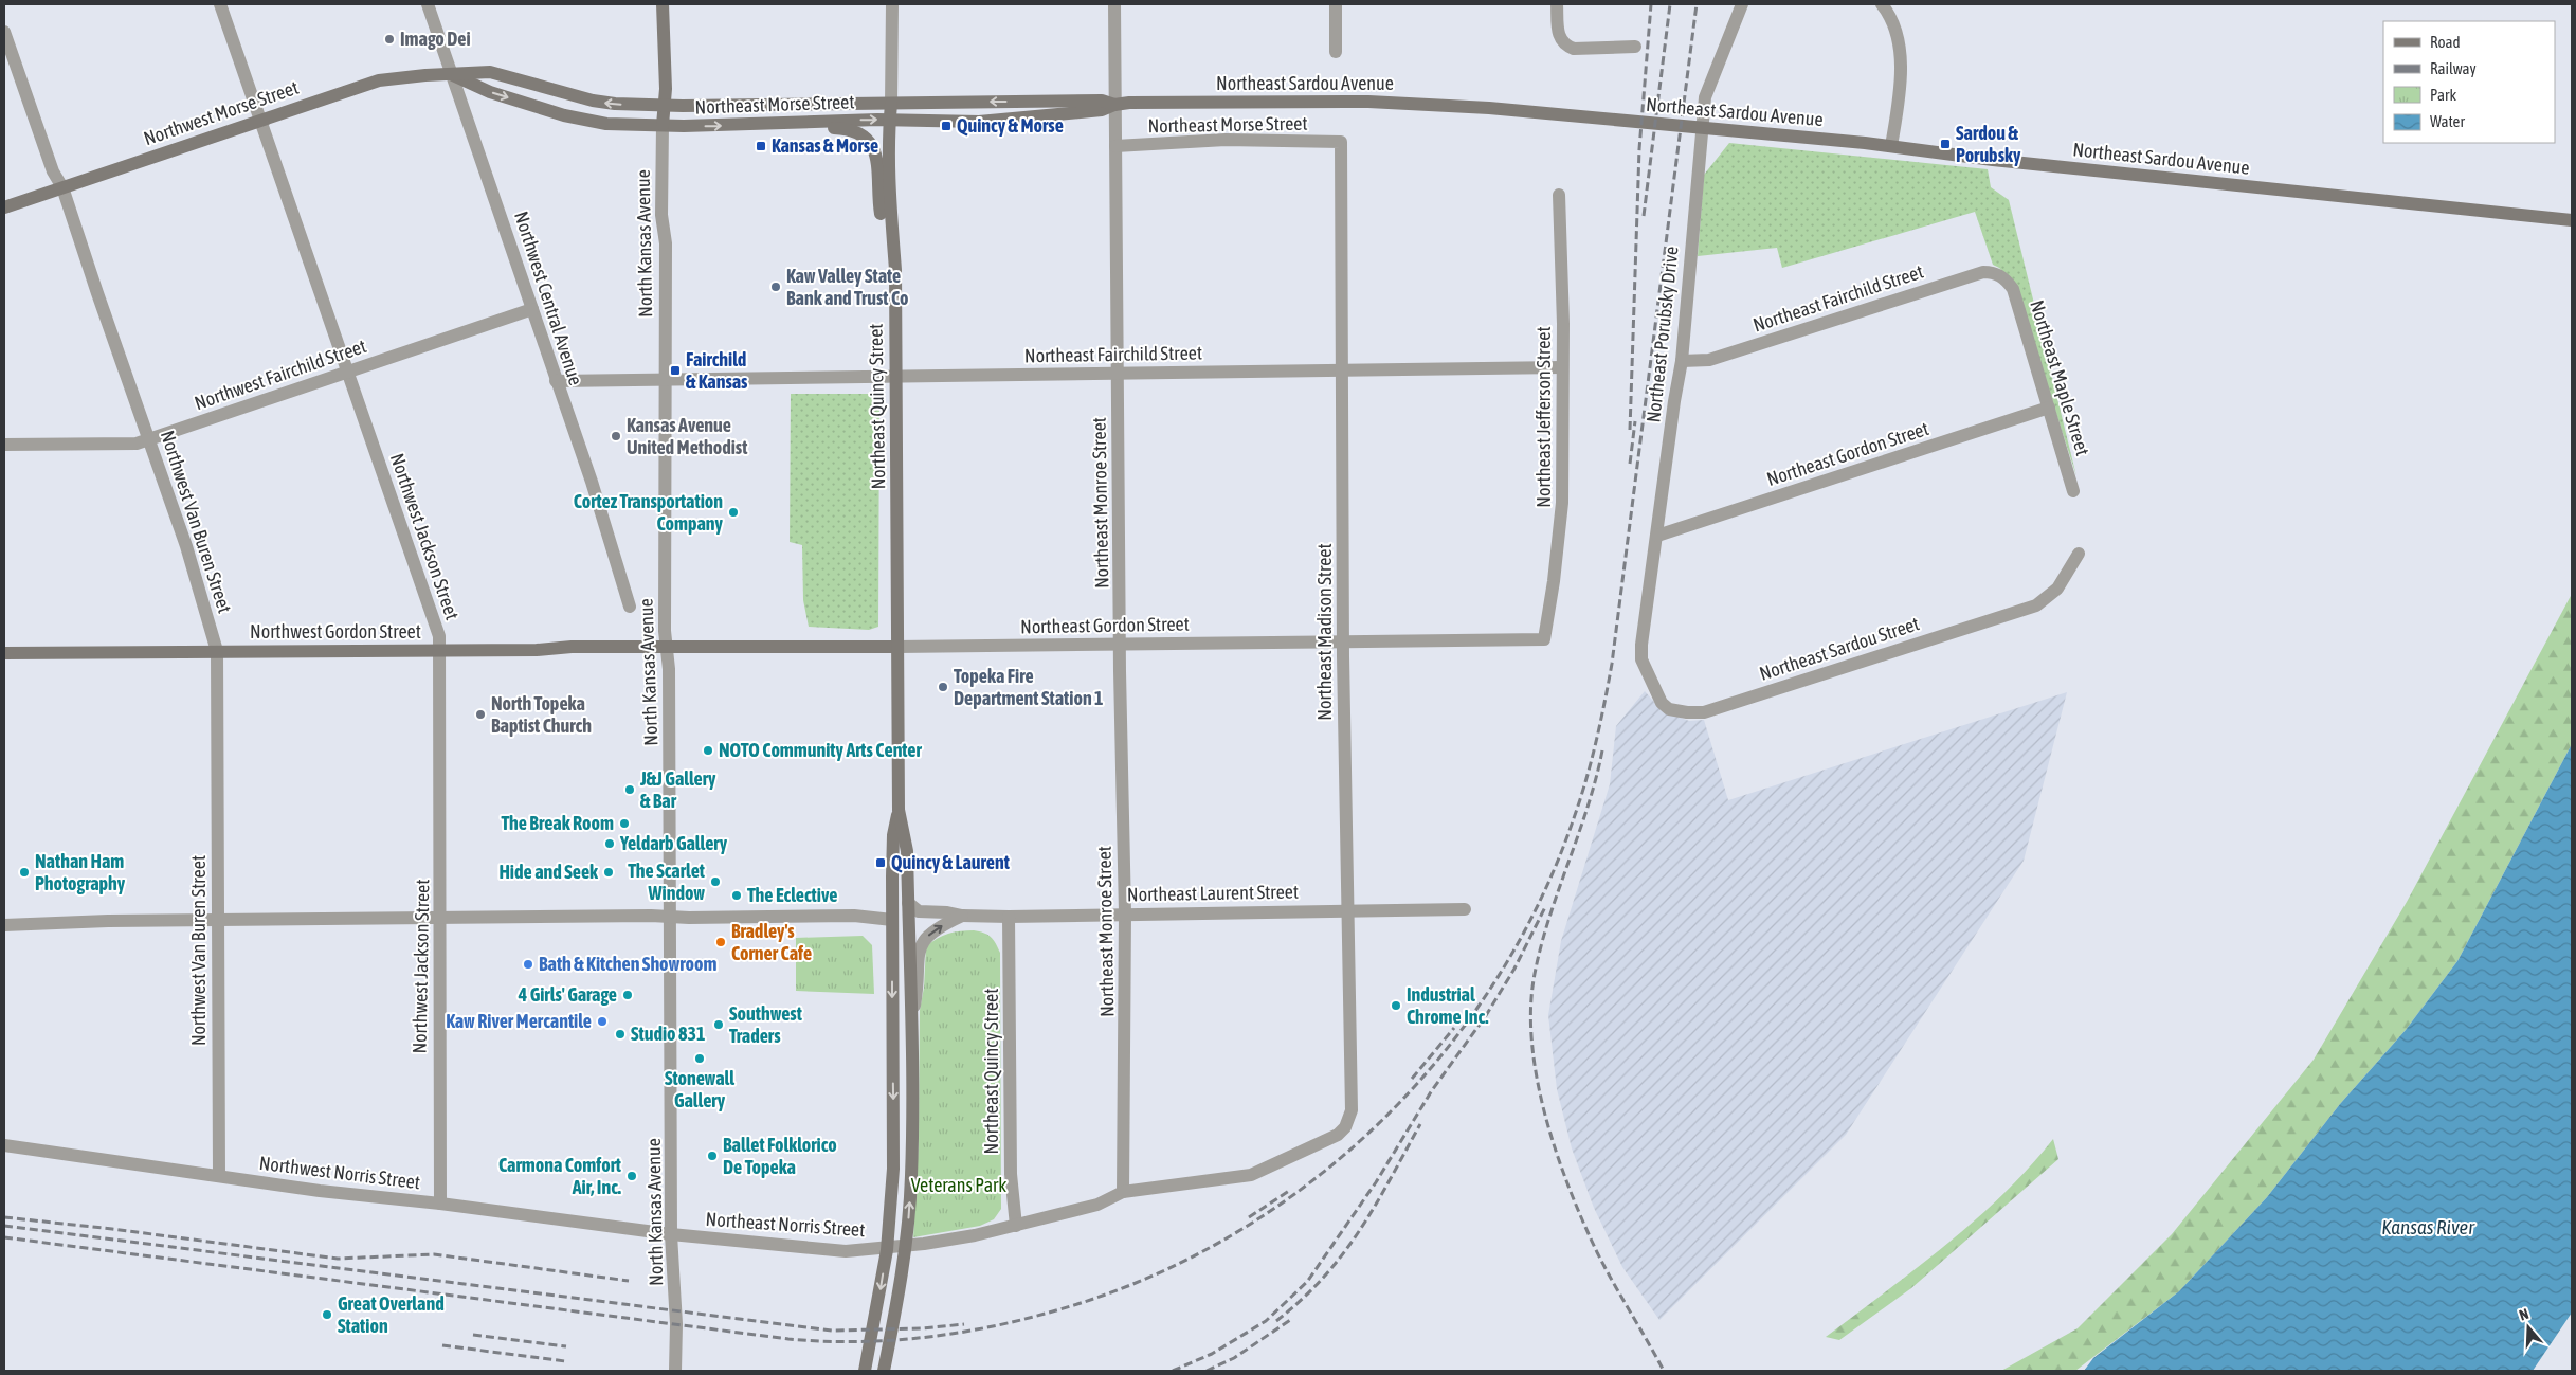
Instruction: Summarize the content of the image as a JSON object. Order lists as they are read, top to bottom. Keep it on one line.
{"streets":{"main road":["Northeast Sardou Avenue","Northeast Morse Street","Northwest Morse Street","North Kansas Avenue","Northeast Quincy Street","Northeast Gordon Street","Northwest Gordon Street"],"street":["Northwest Central Avenue","Northeast Fairchild Street","Northeast Porubsky Drive","Northwest Fairchild Street","Northeast Maple Street","Northeast Jefferson Street","Northeast Monroe Street","Northwest Van Buren Street","Northwest Jackson Street","Northeast Madison Street","Northeast Sardou Street","Northeast Laurent Street","Northwest Norris Street","Northeast Norris Street"]},"crossings":[["Northeast Sardou Avenue","Northeast Morse Street"],["Northeast Sardou Avenue","Northeast Quincy Street"],["Northeast Sardou Avenue","Northeast Monroe Street"],["Northeast Morse Street","Northwest Morse Street"],["Northeast Morse Street","North Kansas Avenue"],["Northeast Morse Street","Northeast Quincy Street"],["Northeast Morse Street","Northeast Monroe Street"],["Northeast Morse Street","Northeast Madison Street"],["Northwest Morse Street","North Kansas Avenue"],["Northwest Morse Street","Northwest Central Avenue"],["Northwest Morse Street","Northwest Van Buren Street"],["Northwest Morse Street","Northwest Jackson Street"],["North Kansas Avenue","Northeast Fairchild Street"],["North Kansas Avenue","Northeast Gordon Street"],["North Kansas Avenue","Northwest Gordon Street"],["North Kansas Avenue","Northwest Norris Street"],["North Kansas Avenue","Northeast Norris Street"],["Northwest Central Avenue","Northwest Fairchild Street"],["Northeast Fairchild Street","Northeast Porubsky Drive"],["Northeast Fairchild Street","Northeast Maple Street"],["Northeast Fairchild Street","Northeast Quincy Street"],["Northeast Fairchild Street","Northeast Jefferson Street"],["Northeast Fairchild Street","Northeast Monroe Street"],["Northeast Fairchild Street","Northeast Madison Street"],["Northeast Porubsky Drive","Northeast Gordon Street"],["Northeast Porubsky Drive","Northeast Sardou Street"],["Northwest Fairchild Street","Northwest Van Buren Street"],["Northwest Fairchild Street","Northwest Jackson Street"],["Northeast Maple Street","Northeast Gordon Street"],["Northeast Quincy Street","Northeast Gordon Street"],["Northeast Quincy Street","Northeast Laurent Street"],["Northeast Quincy Street","Northeast Norris Street"],["Northeast Jefferson Street","Northeast Gordon Street"],["Northeast Gordon Street","Northeast Monroe Street"],["Northeast Gordon Street","Northwest Gordon Street"],["Northeast Gordon Street","Northeast Madison Street"],["Northeast Monroe Street","Northeast Laurent Street"],["Northeast Monroe Street","Northeast Norris Street"],["Northwest Van Buren Street","Northwest Gordon Street"],["Northwest Van Buren Street","Northwest Norris Street"],["Northwest Jackson Street","Northwest Gordon Street"],["Northwest Jackson Street","Northwest Norris Street"],["Northeast Madison Street","Northeast Laurent Street"],["Northeast Madison Street","Northeast Norris Street"],["Northwest Norris Street","Northeast Norris Street"]],"water":["Kansas River"],"parks":["Veterans Park"],"places":{"other":["Imago Dei","Kaw Valley State Bank and Trust Co","Kansas Avenue United Methodist","Cortez Transportation Company","Topeka Fire Department Station 1","North Topeka Baptist Church","NOTO Community Arts Center","J&J Gallery & Bar","The Break Room","Yeldarb Gallery","Nathan Ham Photography","Hide and Seek","The Scarlet Window","The Eclective","Bradley's Corner Cafe","Bath & Kitchen Showroom","4 Girls' Garage","Industrial Chrome Inc.","Kaw River Mercantile","Southwest Traders","Studio 831","Stonewall Gallery","Ballet Folklorico De Topeka","Carmona Comfort Air, Inc.","Great Overland Station"],"transit":["Quincy & Morse","Sardou & Porubsky","Kansas & Morse","Fairchild & Kansas","Quincy & Laurent"]},"legend":["Road","Railway","Park","Water"],"north":"top"}
